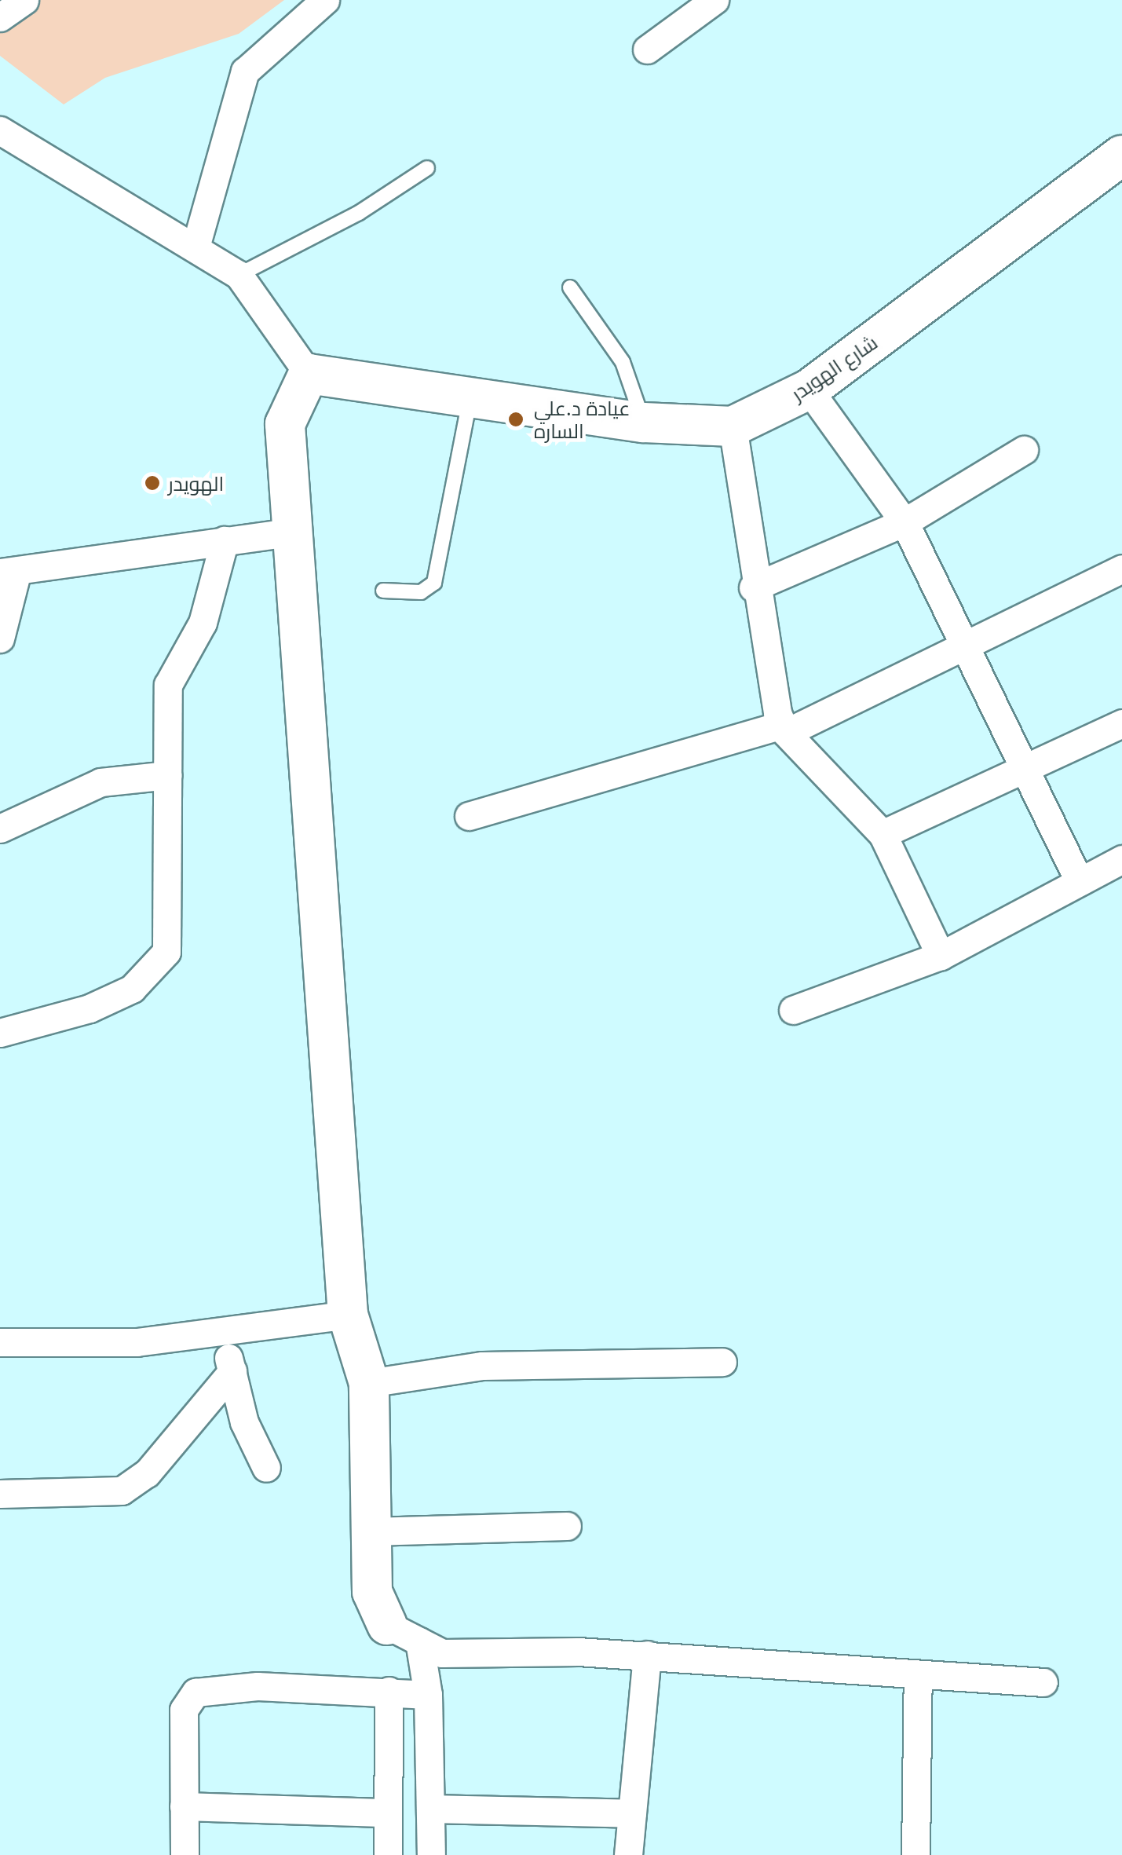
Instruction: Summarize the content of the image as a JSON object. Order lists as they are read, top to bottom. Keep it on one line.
{"streets":{"street":["شارع الهويدر"]},"places":["عيادة د.علي الساره","الهويدر"]}
